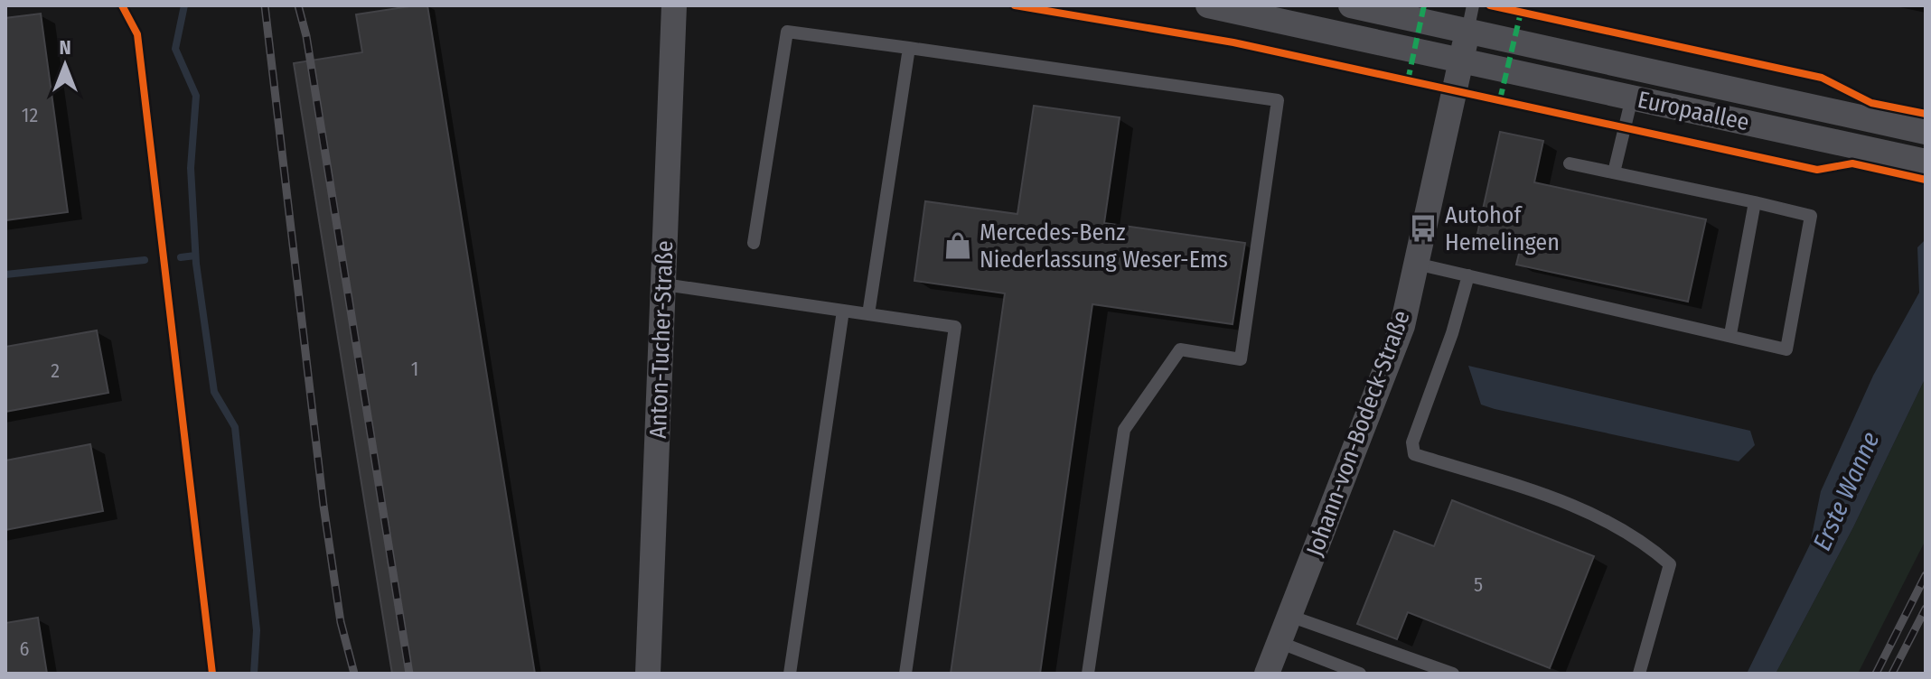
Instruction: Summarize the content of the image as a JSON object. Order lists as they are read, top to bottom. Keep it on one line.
{"streets":{"street":["Europaallee","Anton-Tucher-Straße","Johann-von-Bodeck-Straße"]},"crossings":[["Europaallee","Johann-von-Bodeck-Straße"]],"water":["Erste Wanne"],"places":{"bus stop":["Autohof Hemelingen"],"shop":["Mercedes-Benz Niederlassung Weser-Ems"]},"house_numbers":["12","1","2","5","6"],"north":"top"}
